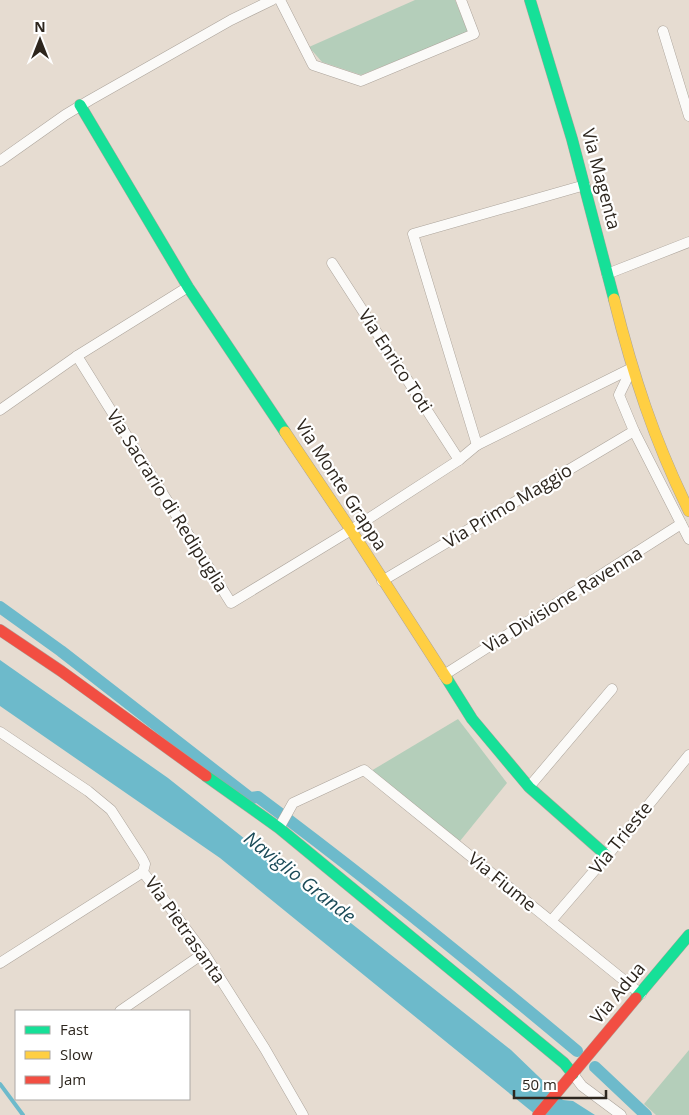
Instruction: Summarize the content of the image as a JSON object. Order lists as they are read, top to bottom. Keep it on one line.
{"streets":{"street":["Via Magenta","Via Enrico Toti","Via Monte Grappa","Via Sacrario di Redipuglia","Via Primo Maggio","Via Divisione Ravenna","Via Trieste","Via Fiume","Via Pietrasanta","Via Adua"]},"crossings":[["Via Monte Grappa","Via Sacrario di Redipuglia"],["Via Monte Grappa","Via Primo Maggio"],["Via Monte Grappa","Via Divisione Ravenna"],["Via Monte Grappa","Via Trieste"],["Via Trieste","Via Fiume"],["Via Fiume","Via Adua"]],"water":["Naviglio Grande"],"legend":["Fast","Slow","Jam"],"scale_bar":"50 m","north":"top"}
